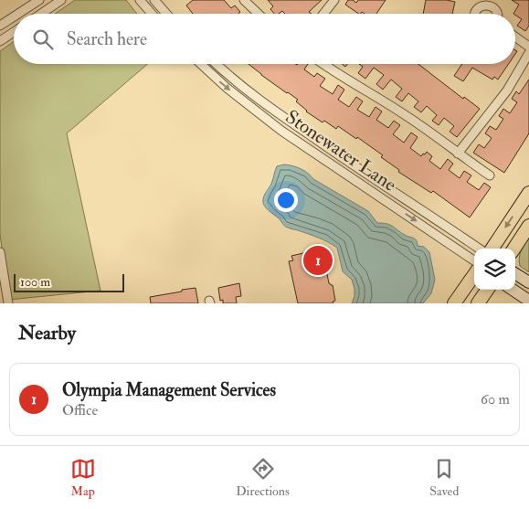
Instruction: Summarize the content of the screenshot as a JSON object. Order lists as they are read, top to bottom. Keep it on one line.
{"streets":{"street":["Stonewater Lane"]},"scale_bar":"100 m","page":{"search":"Search here","pins":"1","scale":"100 m","heading":"Nearby","list":[{"mark":"1","name":"Olympia Management Services","note":"Office","value":"60 m"}],"nav":["Map","Directions","Saved"]}}
